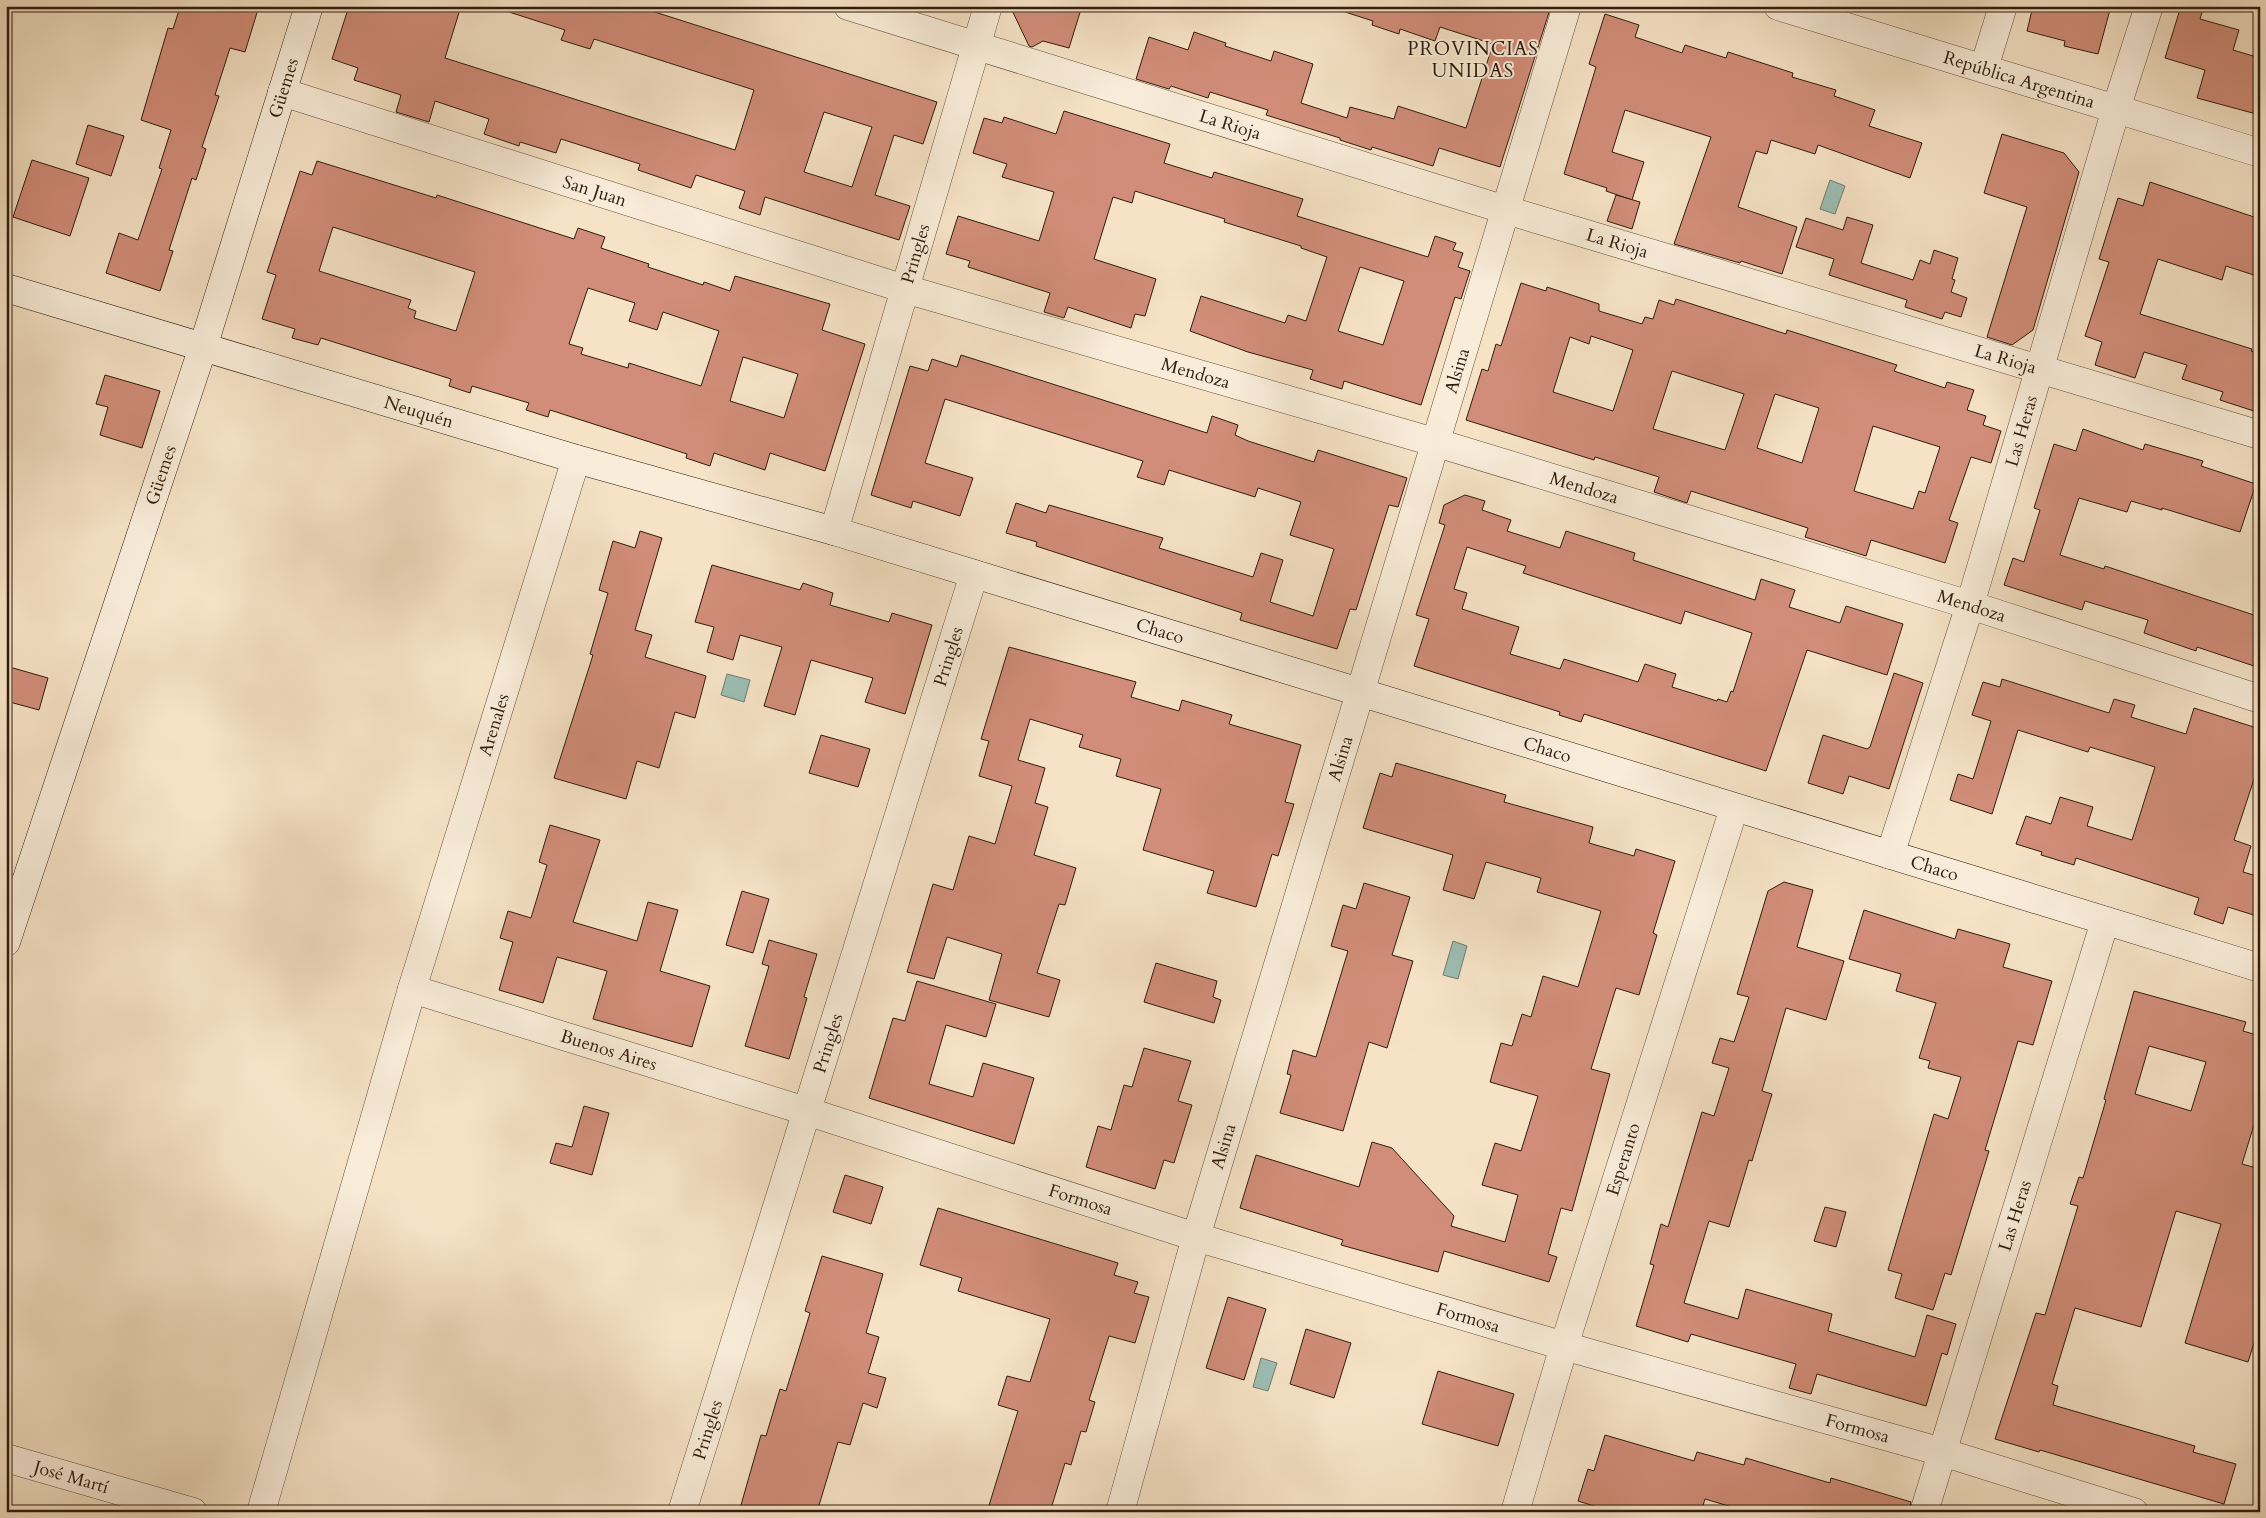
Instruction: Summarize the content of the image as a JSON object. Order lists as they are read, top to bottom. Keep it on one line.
{"streets":{"street":["República Argentina","Güemes","La Rioja","San Juan","Pringles","Alsina","Mendoza","Neuquén","Las Heras","Chaco","Arenales","Buenos Aires","Esperanto","Formosa","José Martí"]},"crossings":[["República Argentina","Las Heras"],["Güemes","San Juan"],["Güemes","Neuquén"],["La Rioja","Pringles"],["La Rioja","Alsina"],["La Rioja","Las Heras"],["San Juan","Pringles"],["San Juan","Mendoza"],["Pringles","Mendoza"],["Pringles","Neuquén"],["Pringles","Chaco"],["Pringles","Buenos Aires"],["Pringles","Formosa"],["Alsina","Mendoza"],["Alsina","Chaco"],["Alsina","Formosa"],["Mendoza","Las Heras"],["Neuquén","Chaco"],["Neuquén","Arenales"],["Las Heras","Chaco"],["Las Heras","Formosa"],["Chaco","Esperanto"],["Arenales","Buenos Aires"],["Buenos Aires","Formosa"],["Esperanto","Formosa"]],"districts":["PROVINCIAS UNIDAS"]}
